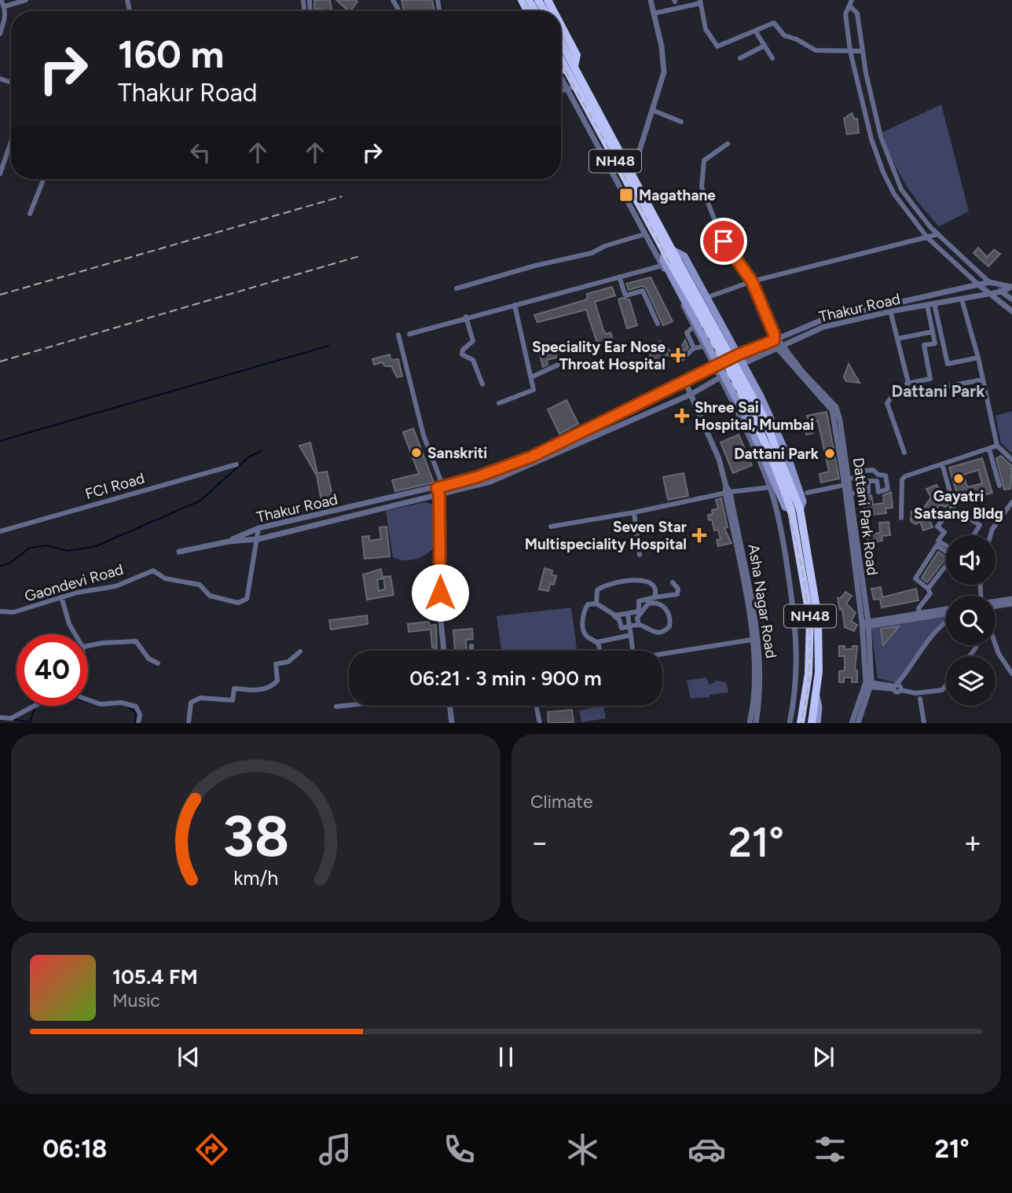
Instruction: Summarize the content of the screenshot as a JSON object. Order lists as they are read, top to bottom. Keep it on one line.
{"streets":{"highway":["NH48"],"street":["Thakur Road","FCI Road","Dattani Park Road","Gaondevi Road","Asha Nagar Road"]},"crossings":[["Thakur Road","Dattani Park Road"],["Thakur Road","Gaondevi Road"],["Thakur Road","Asha Nagar Road"]],"districts":["Dattani Park"],"places":{"transit":["Magathane"],"health":["Speciality Ear Nose Throat Hospital","Shree Sai Hospital, Mumbai","Seven Star Multispeciality Hospital"],"other":["Sanskriti","Dattani Park","Gayatri Satsang Bldg"]},"page":{"turn":["160 m","Thakur Road"],"limit":"40","trip":"06:21 · 3 min · 900 m","tile":"Climate","heat":["−","21°","+"],"song":["105.4 FM","Music"],"tabs":["06:18","21°"],"gauge":["38","km/h"]}}
